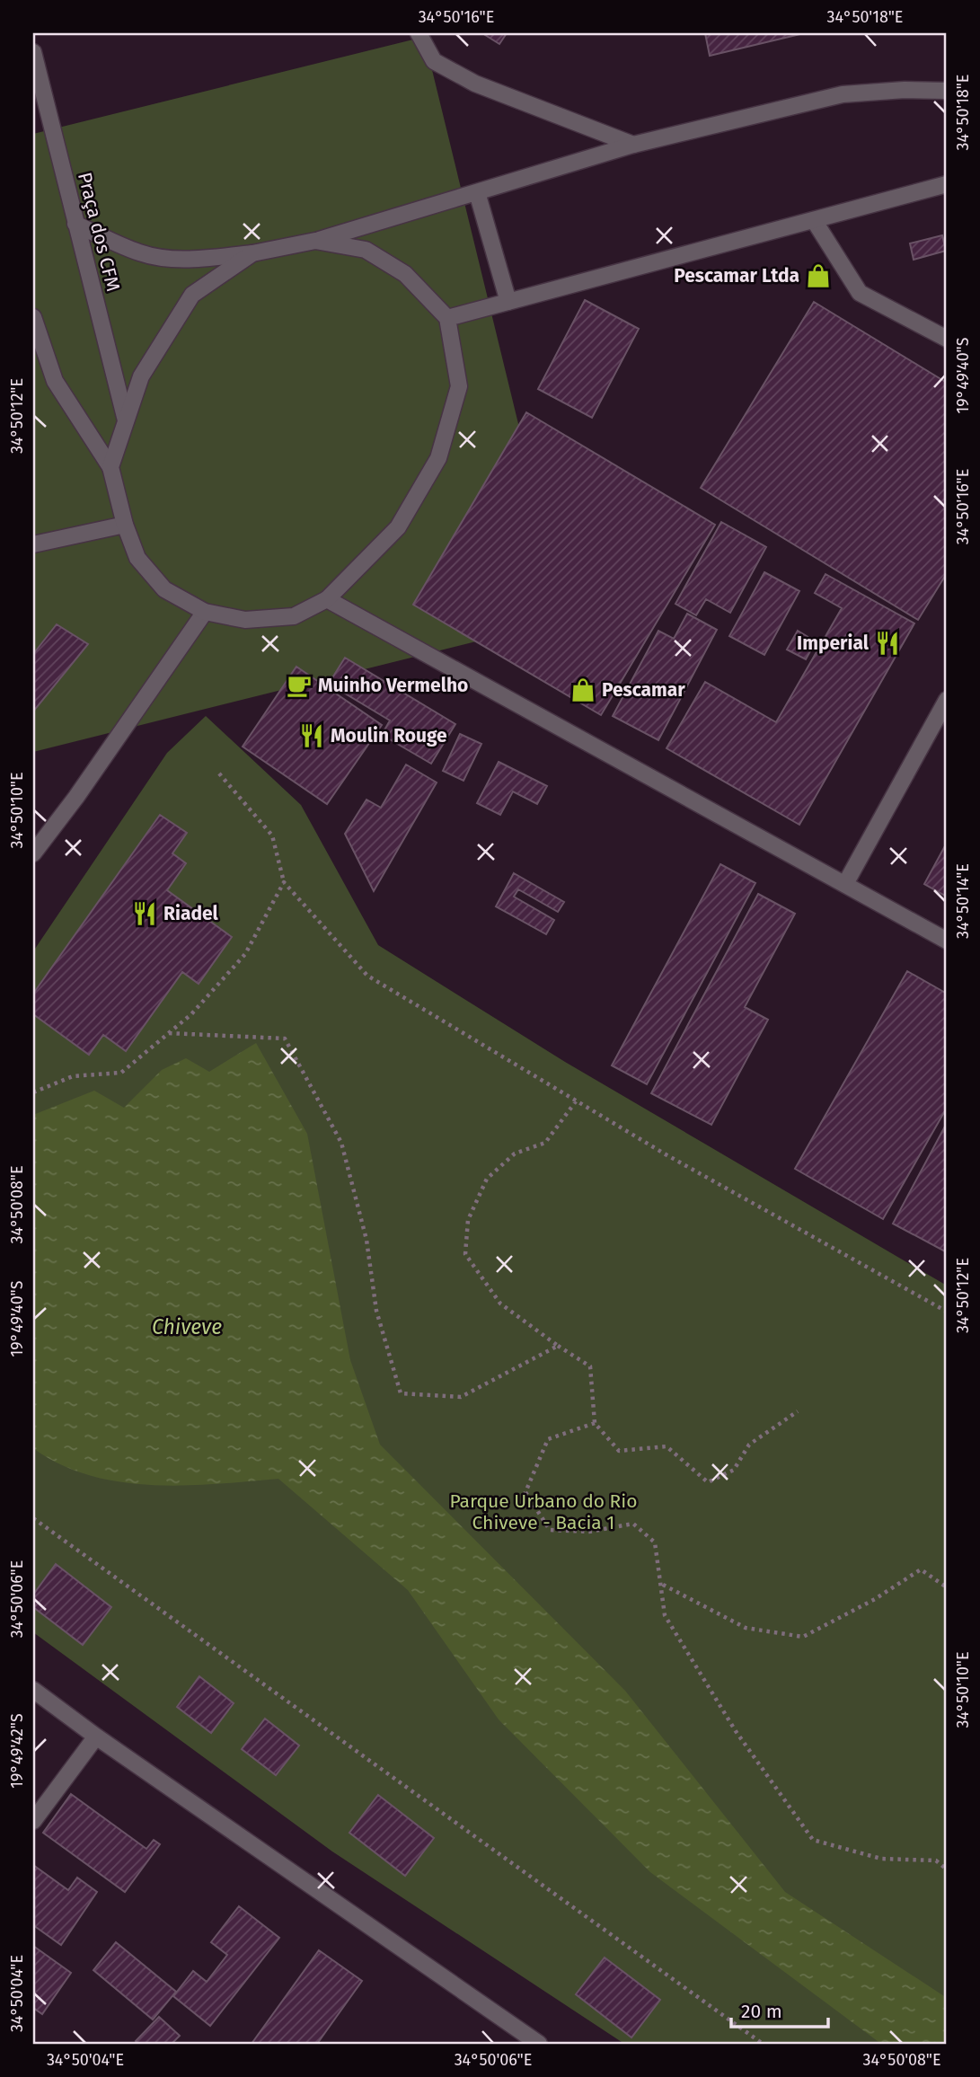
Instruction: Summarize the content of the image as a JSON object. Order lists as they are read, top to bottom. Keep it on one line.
{"streets":{"street":["Praça dos CFM"]},"water":["Chiveve"],"parks":["Parque Urbano do Rio Chiveve - Bacia 1"],"places":{"shop":["Pescamar Ltda","Pescamar"],"restaurant":["Imperial","Moulin Rouge","Riadel"],"cafe":["Muinho Vermelho"]},"scale_bar":"20 m","coordinates":["34°50'16\"E","34°50'18\"E","19°49'40\"S","34°50'12\"E","34°50'10\"E","34°50'14\"E","34°50'08\"E","34°50'06\"E","19°49'42\"S","34°50'04\"E"]}
